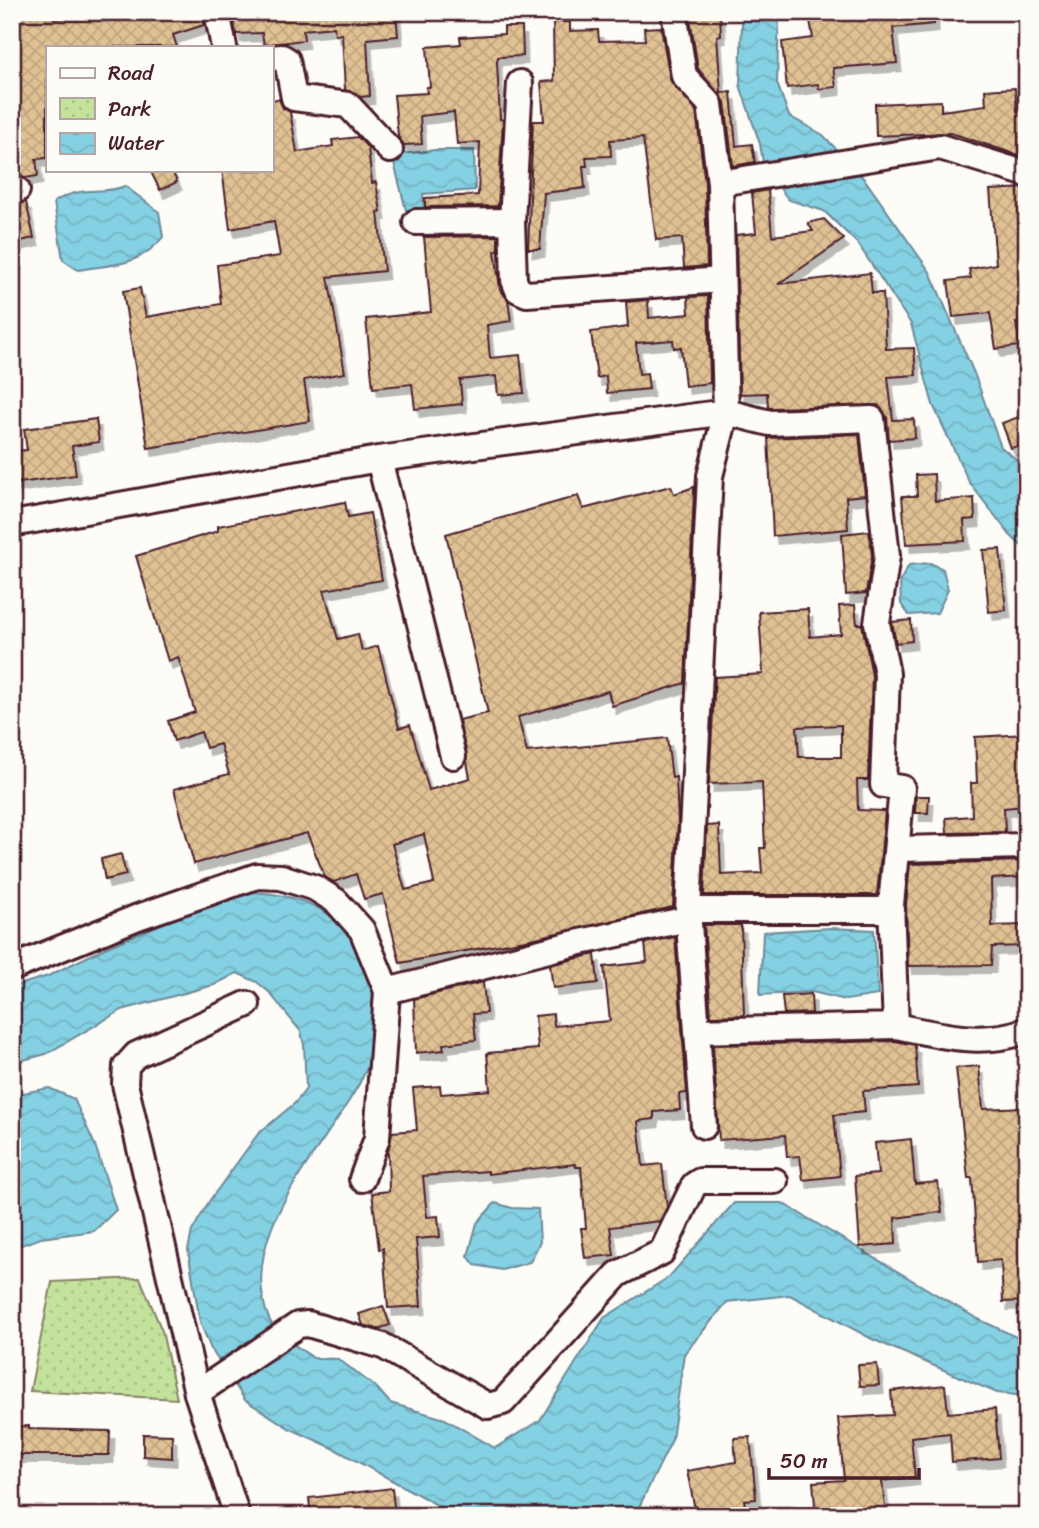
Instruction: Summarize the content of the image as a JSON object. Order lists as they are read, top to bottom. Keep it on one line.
{"legend":["Road","Park","Water"],"scale_bar":"50 m"}
